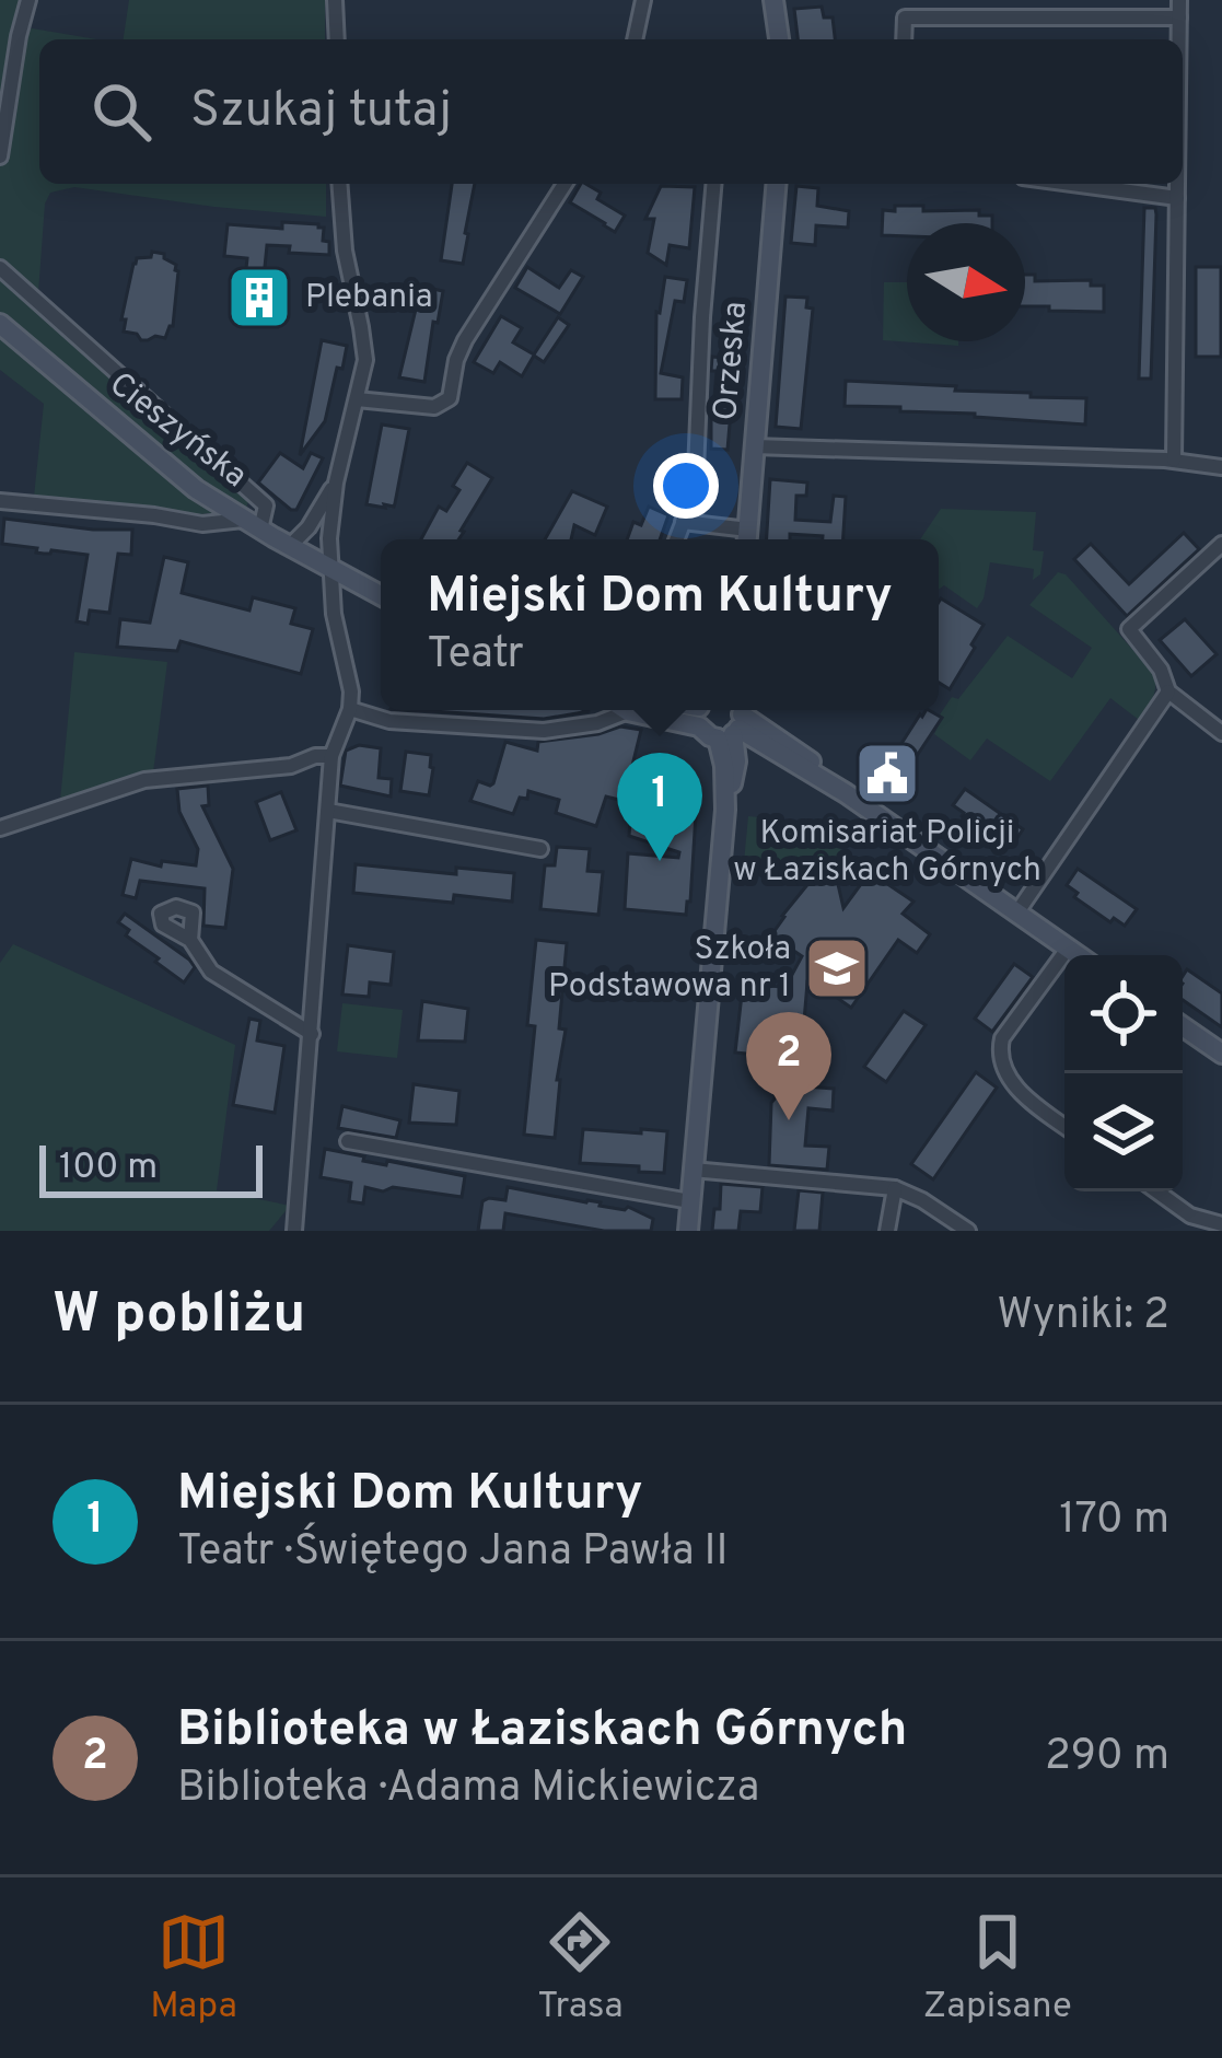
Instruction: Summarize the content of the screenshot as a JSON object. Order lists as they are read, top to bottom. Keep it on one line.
{"streets":{"street":["Orzeska","Cieszyńska"]},"places":{"building":["Plebania"],"public building":["Komisariat Policji w Łaziskach Górnych"],"school or university":["Szkoła Podstawowa nr 1"]},"scale_bar":"100 m","north":"right","page":{"search":"Szukaj tutaj","popup":["Miejski Dom Kultury","Teatr"],"pins":["1","2"],"scale":"100 m","heading":["W pobliżu","Wyniki: 2"],"list":[{"mark":"1","name":"Miejski Dom Kultury","note":"Teatr · Świętego Jana Pawła II","value":"170 m"},{"mark":"2","name":"Biblioteka w Łaziskach Górnych","note":"Biblioteka · Adama Mickiewicza","value":"290 m"}],"nav":["Mapa","Trasa","Zapisane"]}}
